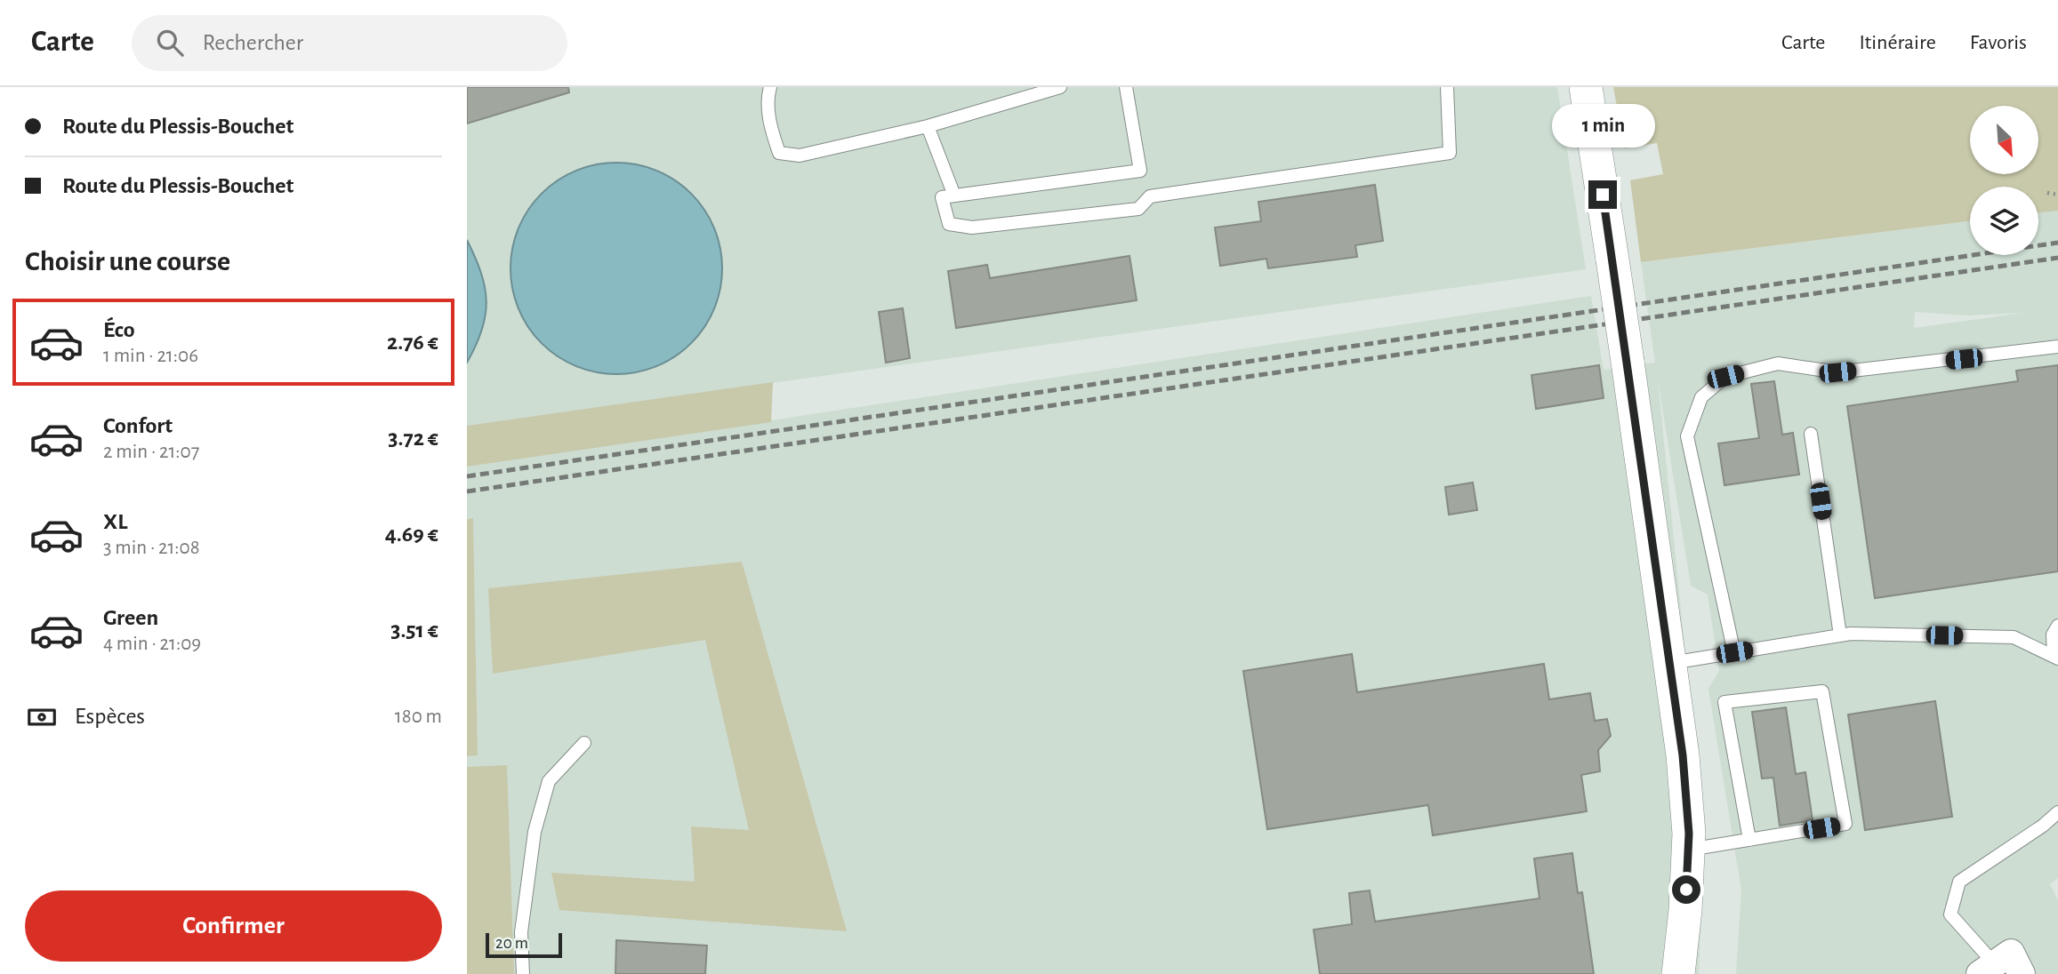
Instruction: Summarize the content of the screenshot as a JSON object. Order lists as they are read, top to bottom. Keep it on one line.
{"scale_bar":"20 m","north":"bottom right","page":{"header":"Carte","search":"Rechercher","nav":["Carte","Itinéraire","Favoris"],"banner":["Route du Plessis-Bouchet","Route du Plessis-Bouchet"],"bubble":"1 min","heading":"Choisir une course","list":[{"name":"Éco","note":"1 min · 21:06","value":"2.76 €"},{"name":"Confort","note":"2 min · 21:07","value":"3.72 €"},{"name":"XL","note":"3 min · 21:08","value":"4.69 €"},{"name":"Green","note":"4 min · 21:09","value":"3.51 €"}],"pay":["Espèces","180 m"],"buttons":"Confirmer","scale":"20 m"}}
